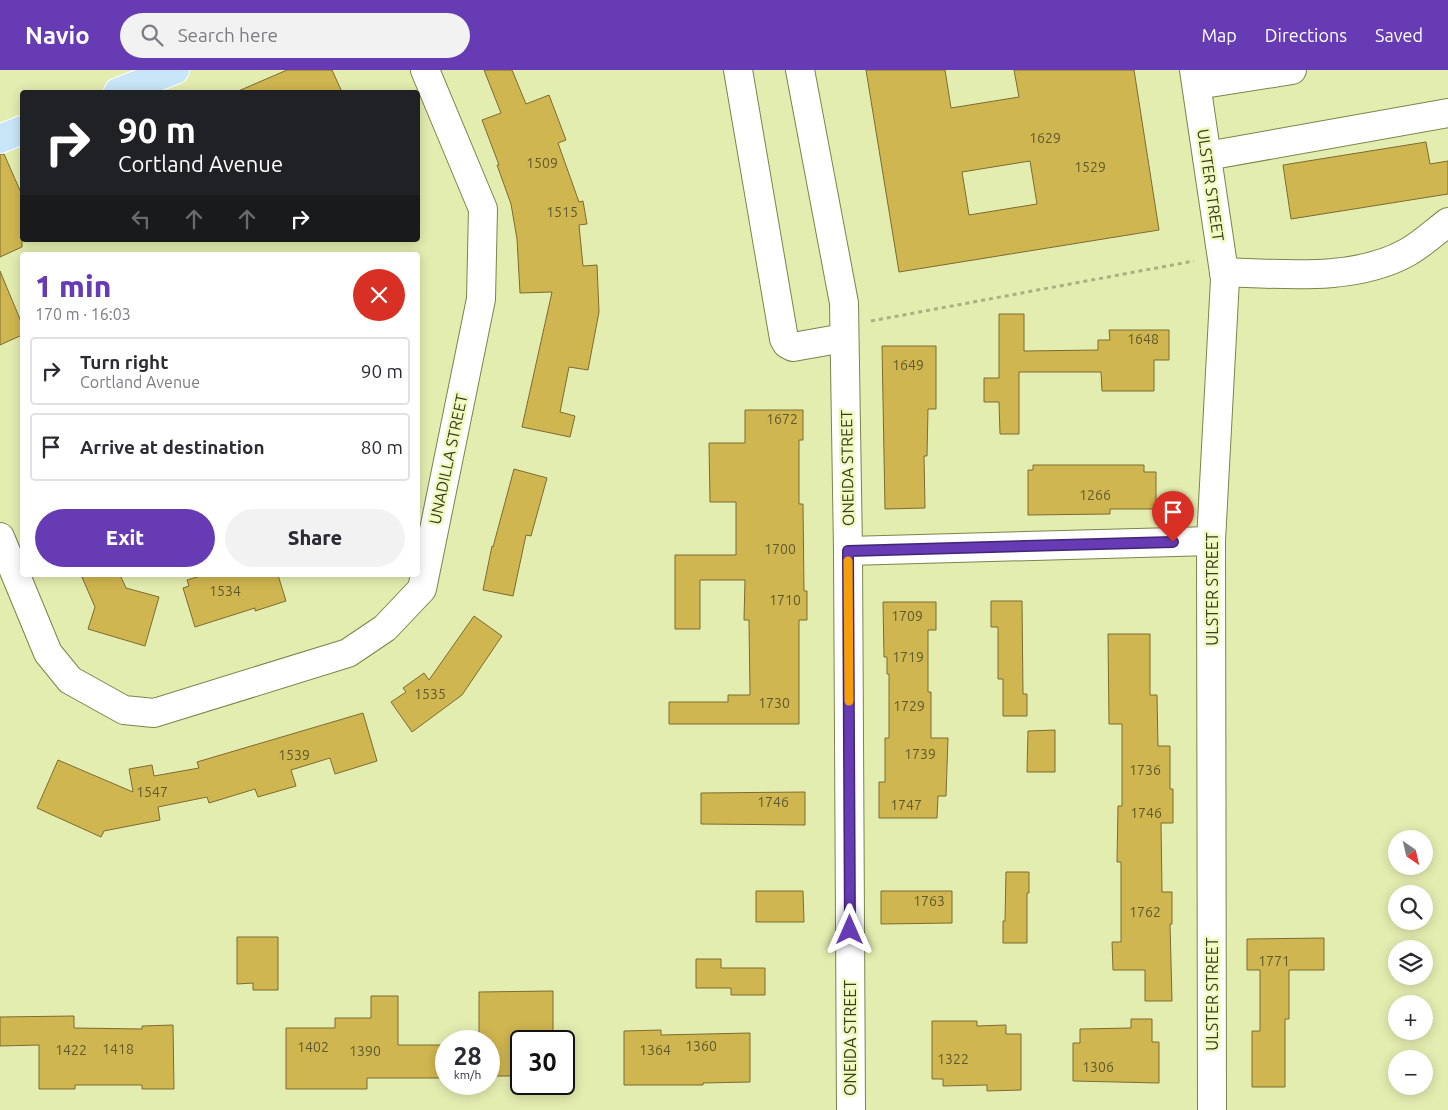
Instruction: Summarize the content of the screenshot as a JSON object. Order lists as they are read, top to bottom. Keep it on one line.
{"streets":{"street":["ULSTER STREET","UNADILLA STREET","ONEIDA STREET"]},"house_numbers":["1629","1509","1529","1515","1648","1649","1672","1266","1700","1534","1710","1709","1719","1535","1730","1729","1739","1539","1736","1547","1746","1747","1746","1763","1762","1771","1360","1402","1418","1422","1364","1390","1322","1306"],"north":"bottom right","page":{"header":"Navio","search":"Search here","nav":["Map","Directions","Saved"],"turn":["90 m","Cortland Avenue"],"heading":["1 min","170 m · 16:03"],"list":[{"name":"Turn right","note":"Cortland Avenue","value":"90 m"},{"name":"Arrive at destination","value":"80 m"}],"buttons":["Exit","Share"],"map_buttons":["+","−"],"speed":"28 km/h","limit":"30"}}
